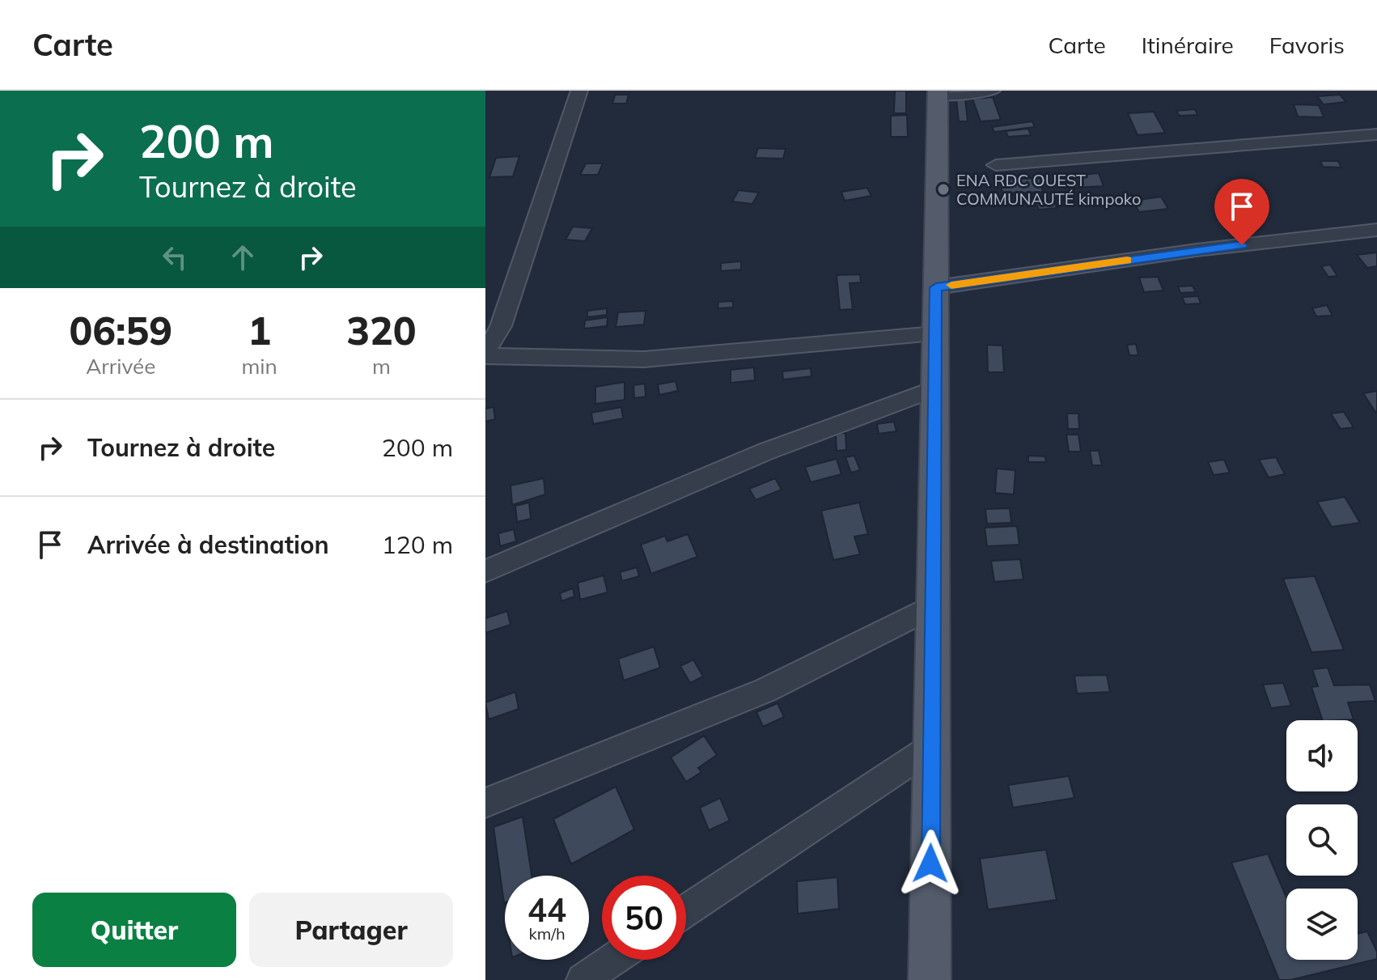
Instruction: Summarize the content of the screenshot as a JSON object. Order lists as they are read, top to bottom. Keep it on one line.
{"places":["ENA RDC OUEST COMMUNAUTÉ kimpoko"],"page":{"header":"Carte","nav":["Carte","Itinéraire","Favoris"],"turn":["200 m","Tournez à droite"],"eta":["06:59","Arrivée","1","min","320","m"],"list":[{"name":"Tournez à droite","value":"200 m"},{"name":"Arrivée à destination","value":"120 m"}],"speed":"44 km/h","limit":"50","buttons":["Quitter","Partager"]}}
